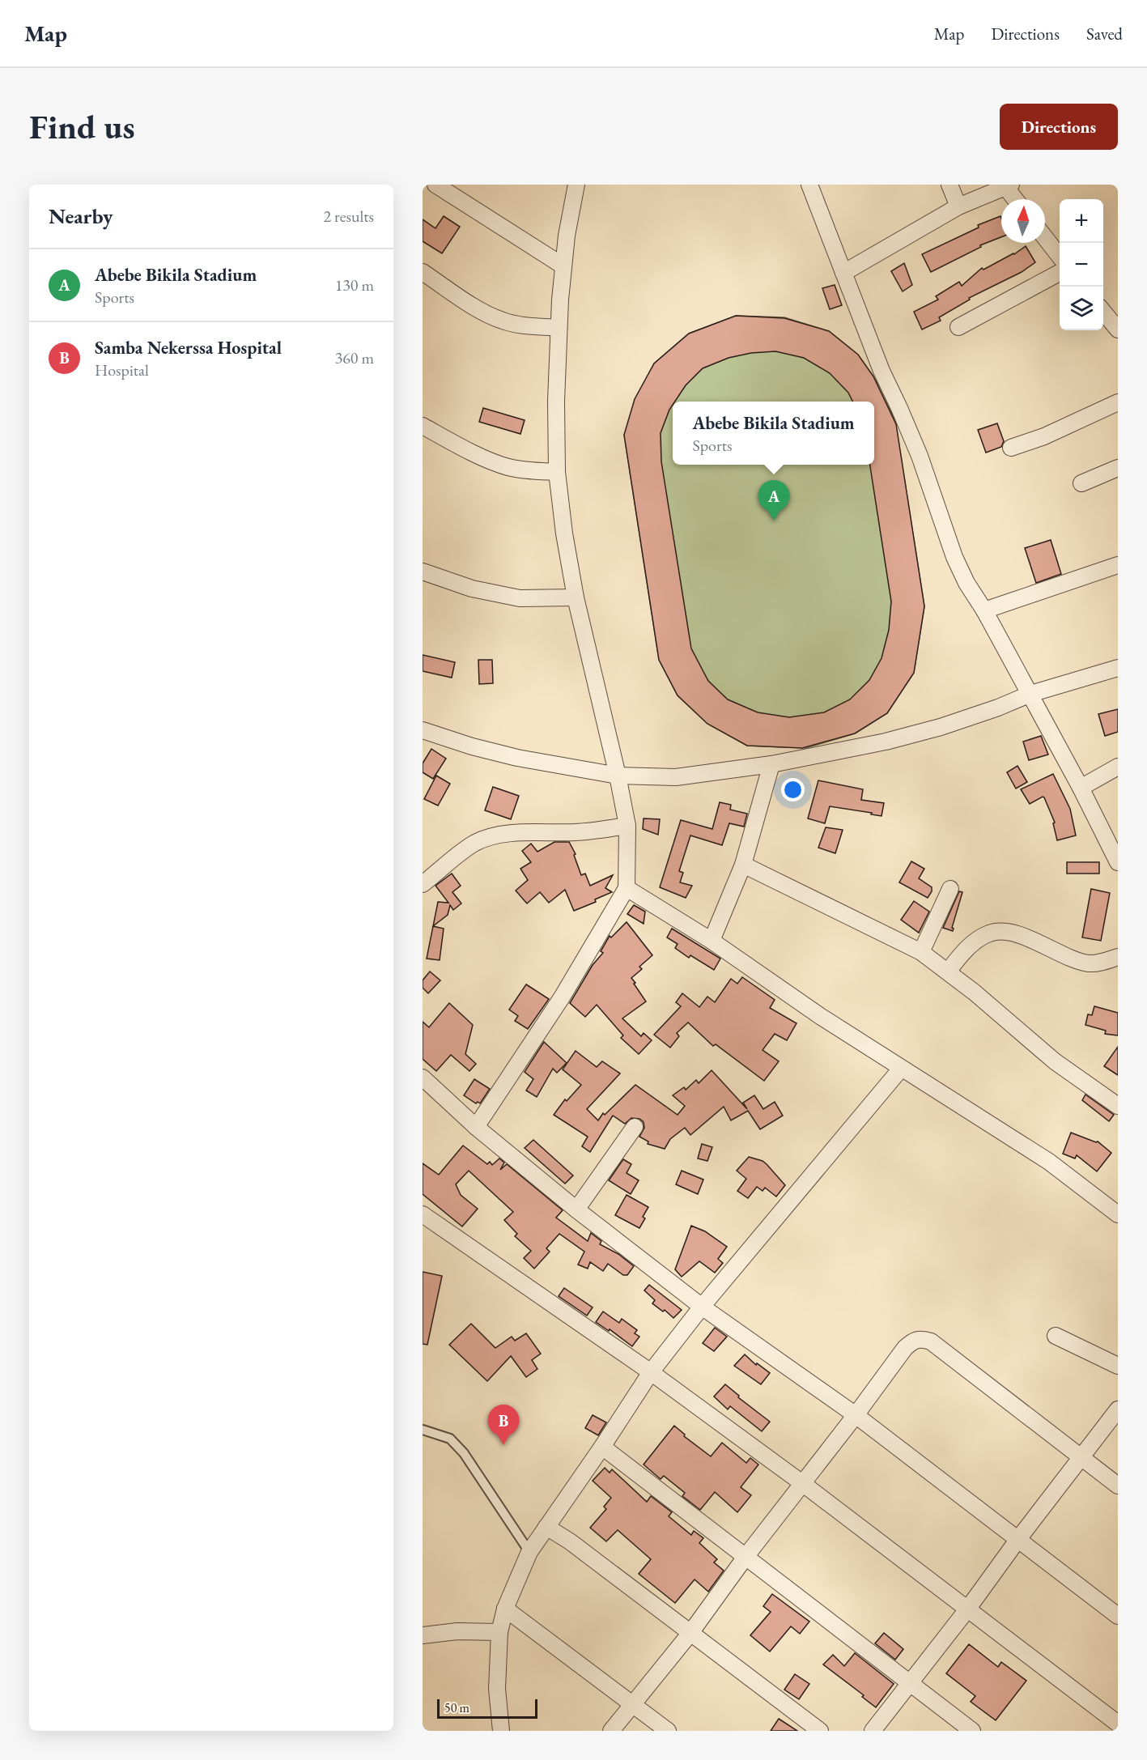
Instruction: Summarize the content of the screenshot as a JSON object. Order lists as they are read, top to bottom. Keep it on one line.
{"scale_bar":"50 m","north":"top","page":{"header":"Map","nav":["Map","Directions","Saved"],"buttons":"Directions","title":"Find us","heading":["Nearby","2 results"],"map_buttons":["+","−"],"list":[{"mark":"A","name":"Abebe Bikila Stadium","note":"Sports","value":"130 m"},{"mark":"B","name":"Samba Nekerssa Hospital","note":"Hospital","value":"360 m"}],"popup":["Abebe Bikila Stadium","Sports"],"pins":["A","B"],"scale":"50 m"}}
